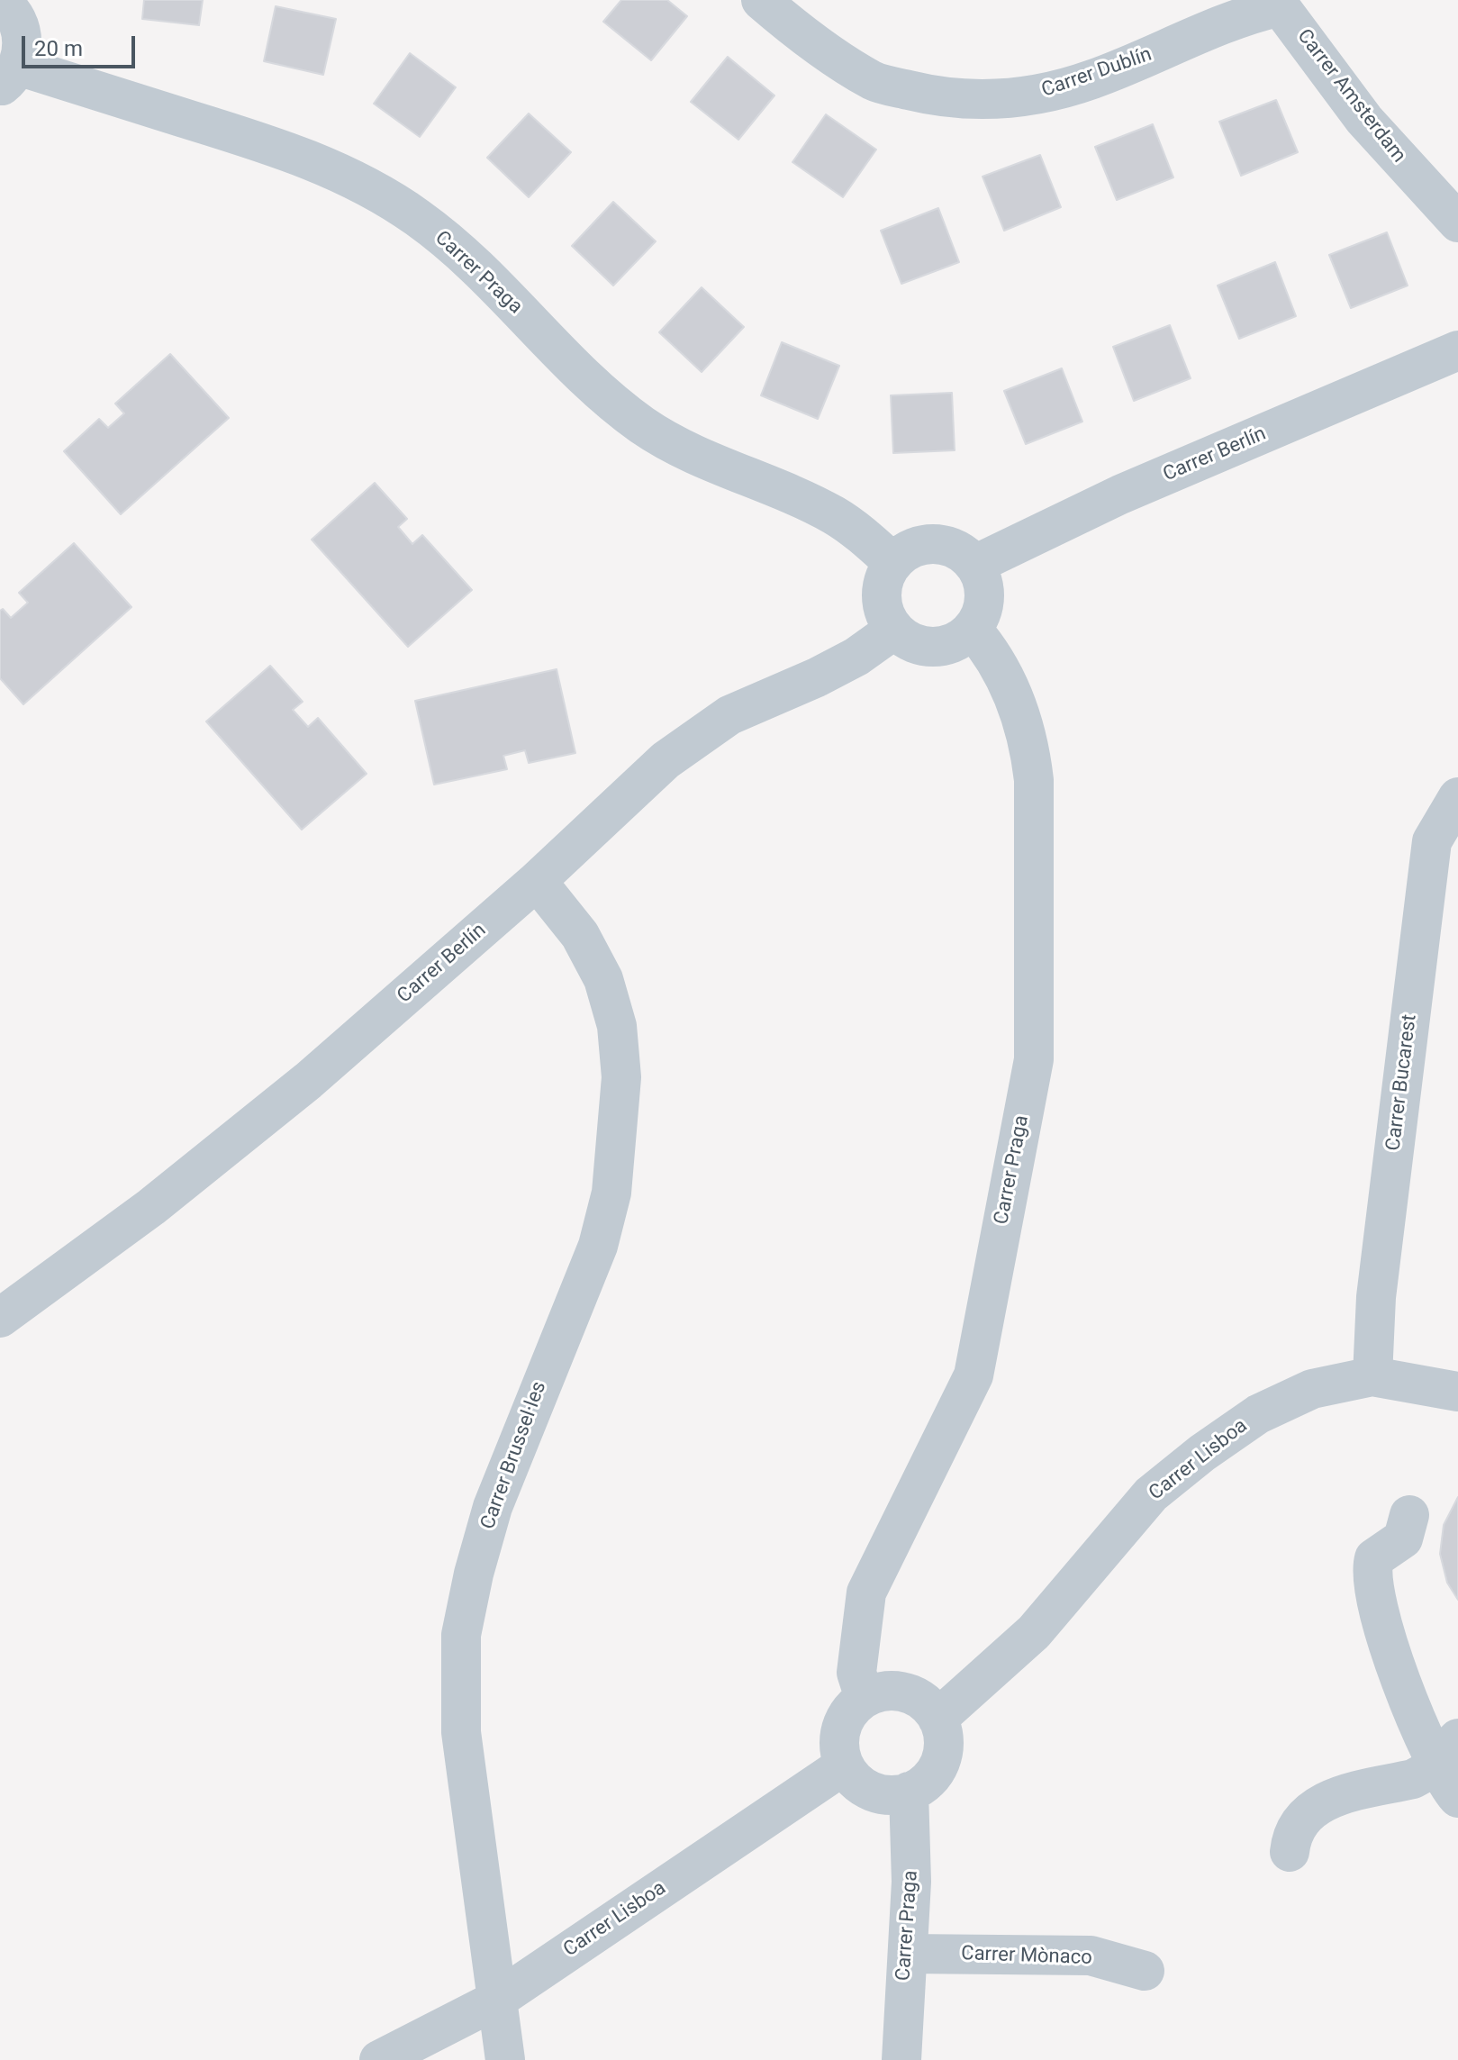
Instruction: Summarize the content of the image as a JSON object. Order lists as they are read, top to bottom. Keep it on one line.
{"streets":{"street":["Carrer Dublín","Carrer Amsterdam","Carrer Praga","Carrer Berlín","Carrer Bucarest","Carrer Brussel·les","Carrer Lisboa","Carrer Mònaco"]},"crossings":[["Carrer Dublín","Carrer Amsterdam"],["Carrer Praga","Carrer Berlín"],["Carrer Praga","Carrer Lisboa"],["Carrer Praga","Carrer Mònaco"],["Carrer Berlín","Carrer Brussel·les"],["Carrer Bucarest","Carrer Lisboa"],["Carrer Brussel·les","Carrer Lisboa"]],"scale_bar":"20 m"}
